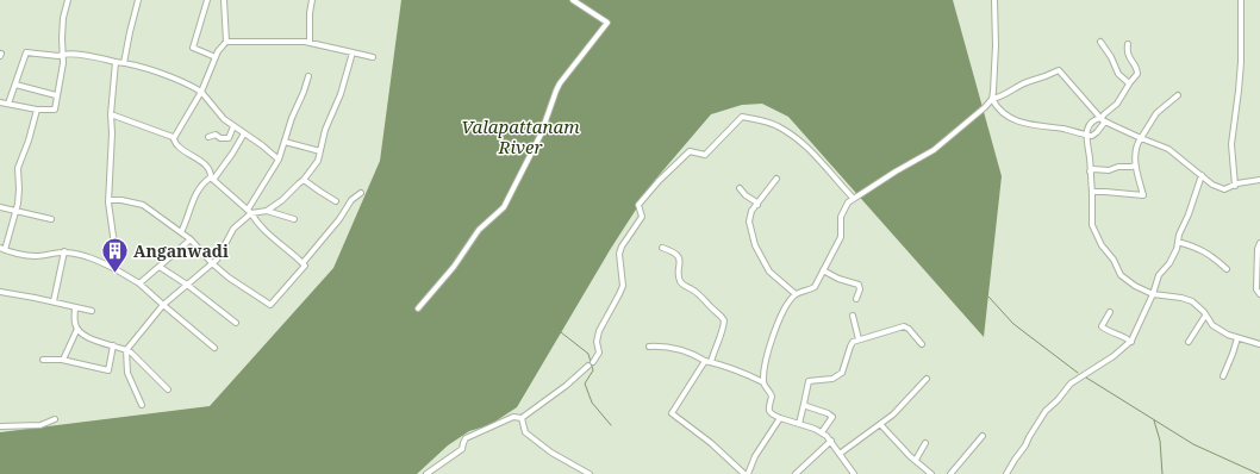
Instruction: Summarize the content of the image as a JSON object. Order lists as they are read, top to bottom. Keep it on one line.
{"water":["Valapattanam River"],"places":{"building":["Anganwadi"]}}
